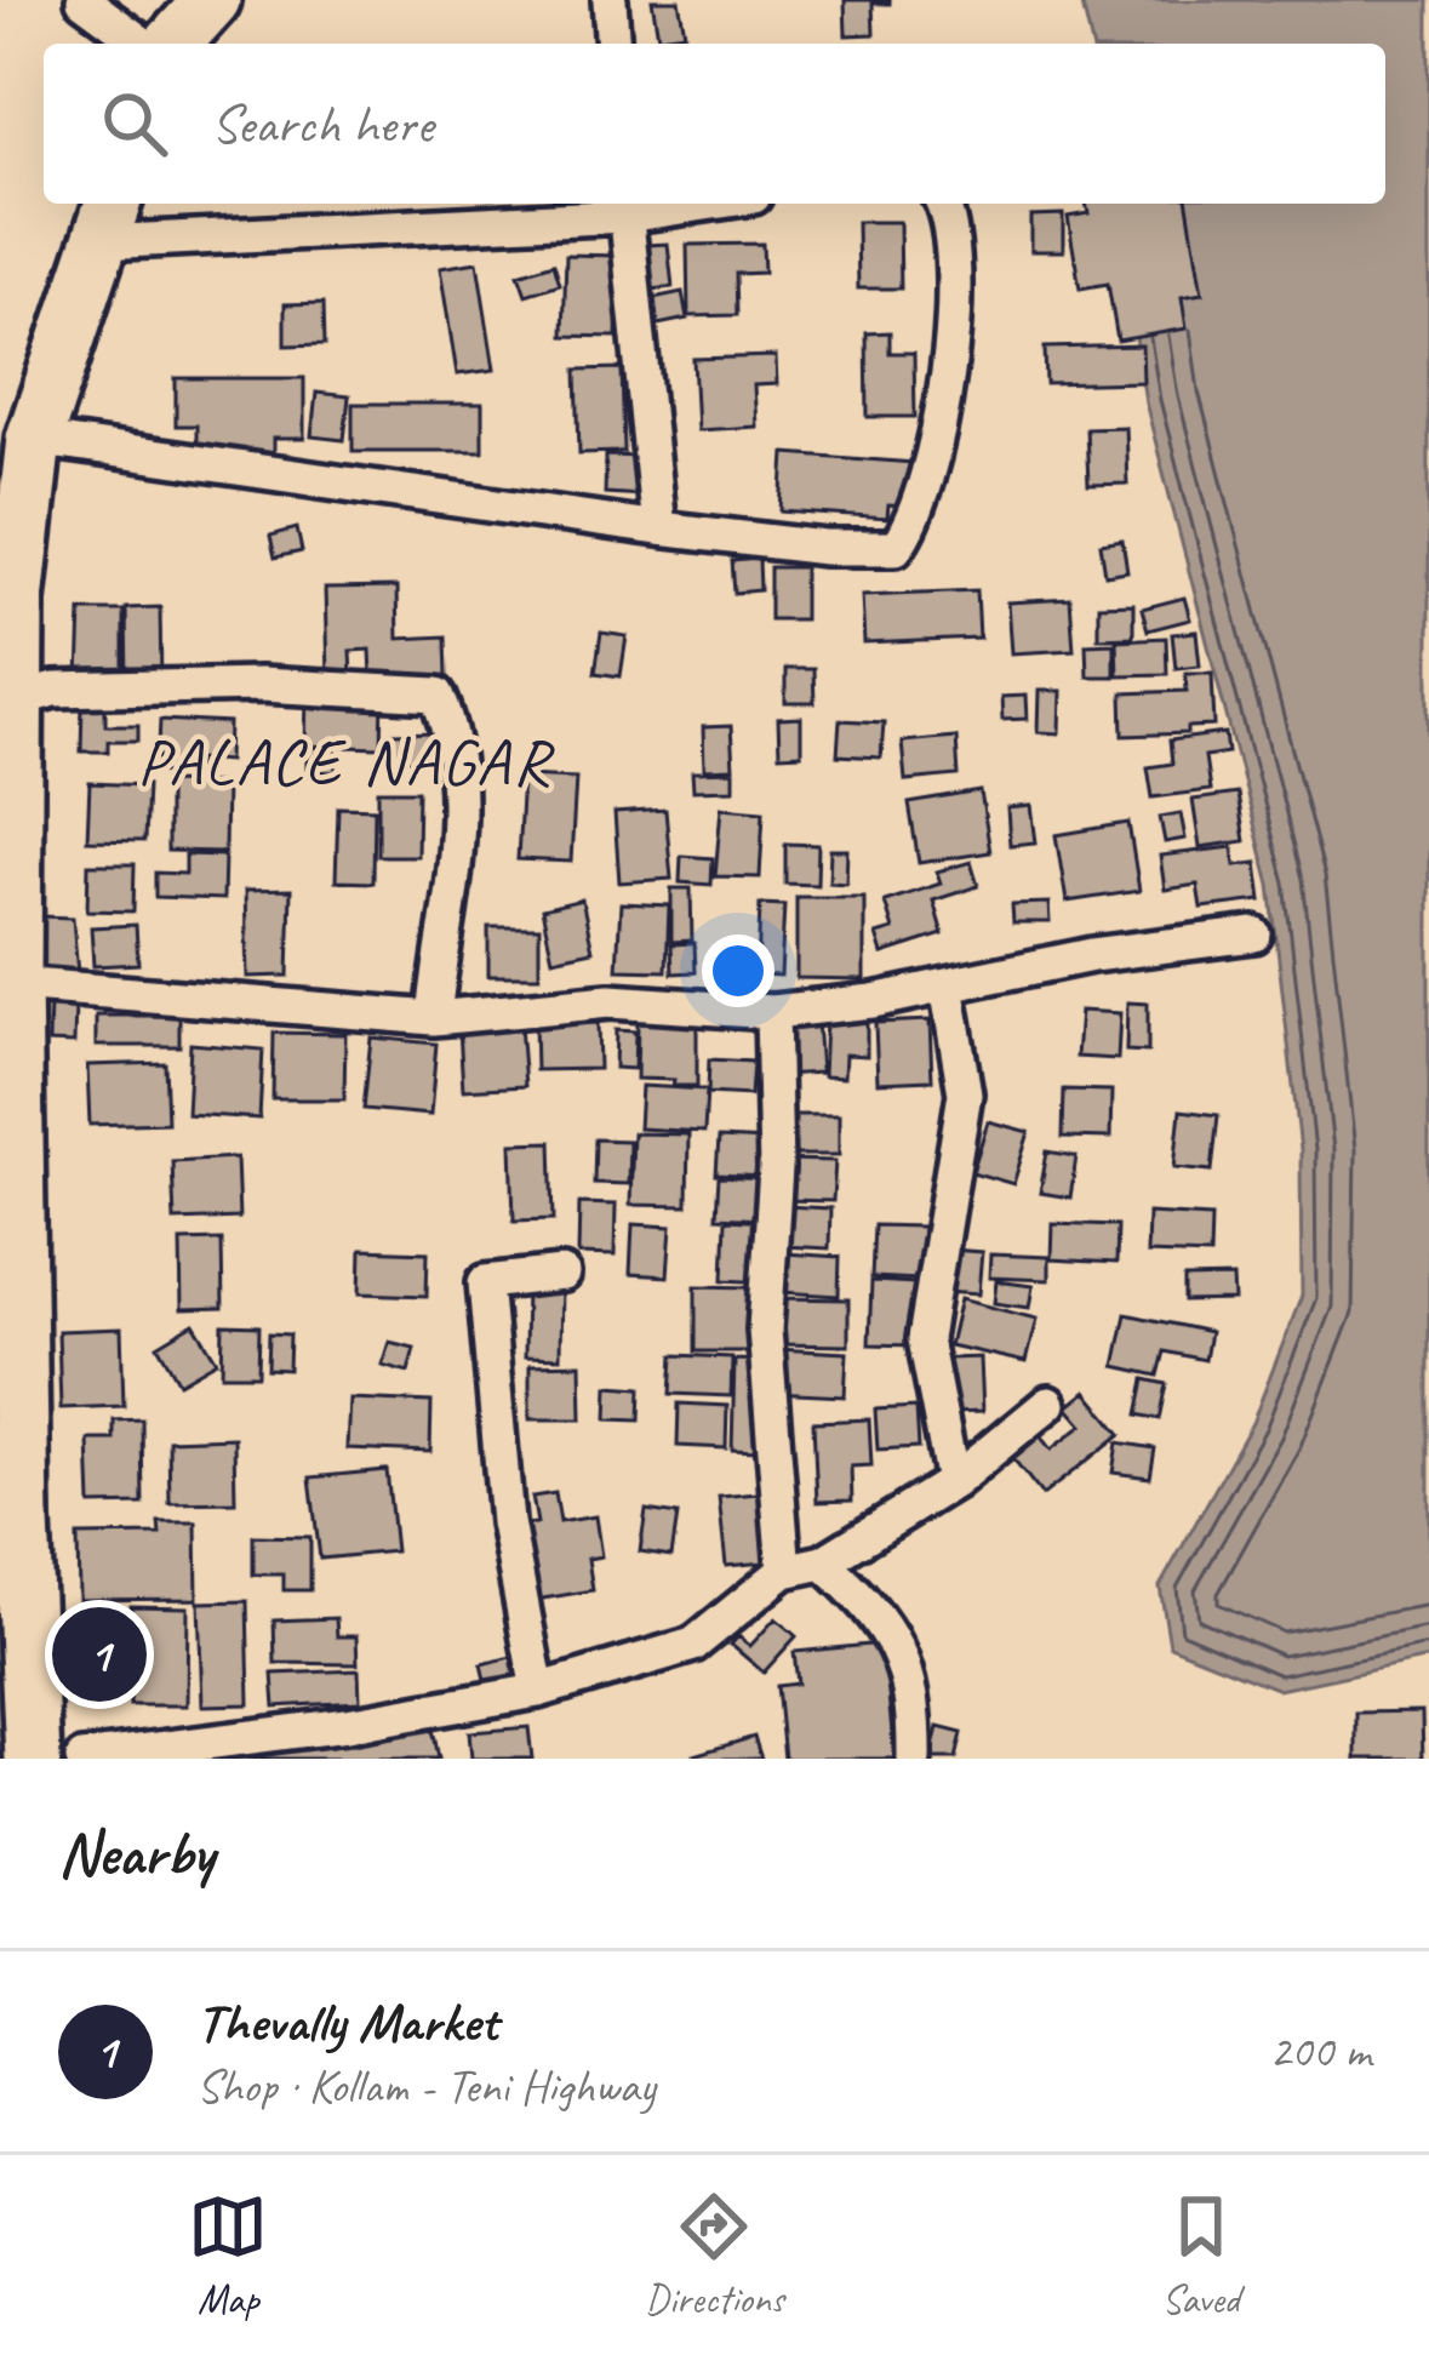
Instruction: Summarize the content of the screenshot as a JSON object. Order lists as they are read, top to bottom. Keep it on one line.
{"districts":["PALACE NAGAR"],"page":{"search":"Search here","pins":"1","heading":"Nearby","list":[{"mark":"1","name":"Thevally Market","note":"Shop · Kollam - Teni Highway","value":"200 m"}],"nav":["Map","Directions","Saved"]}}
